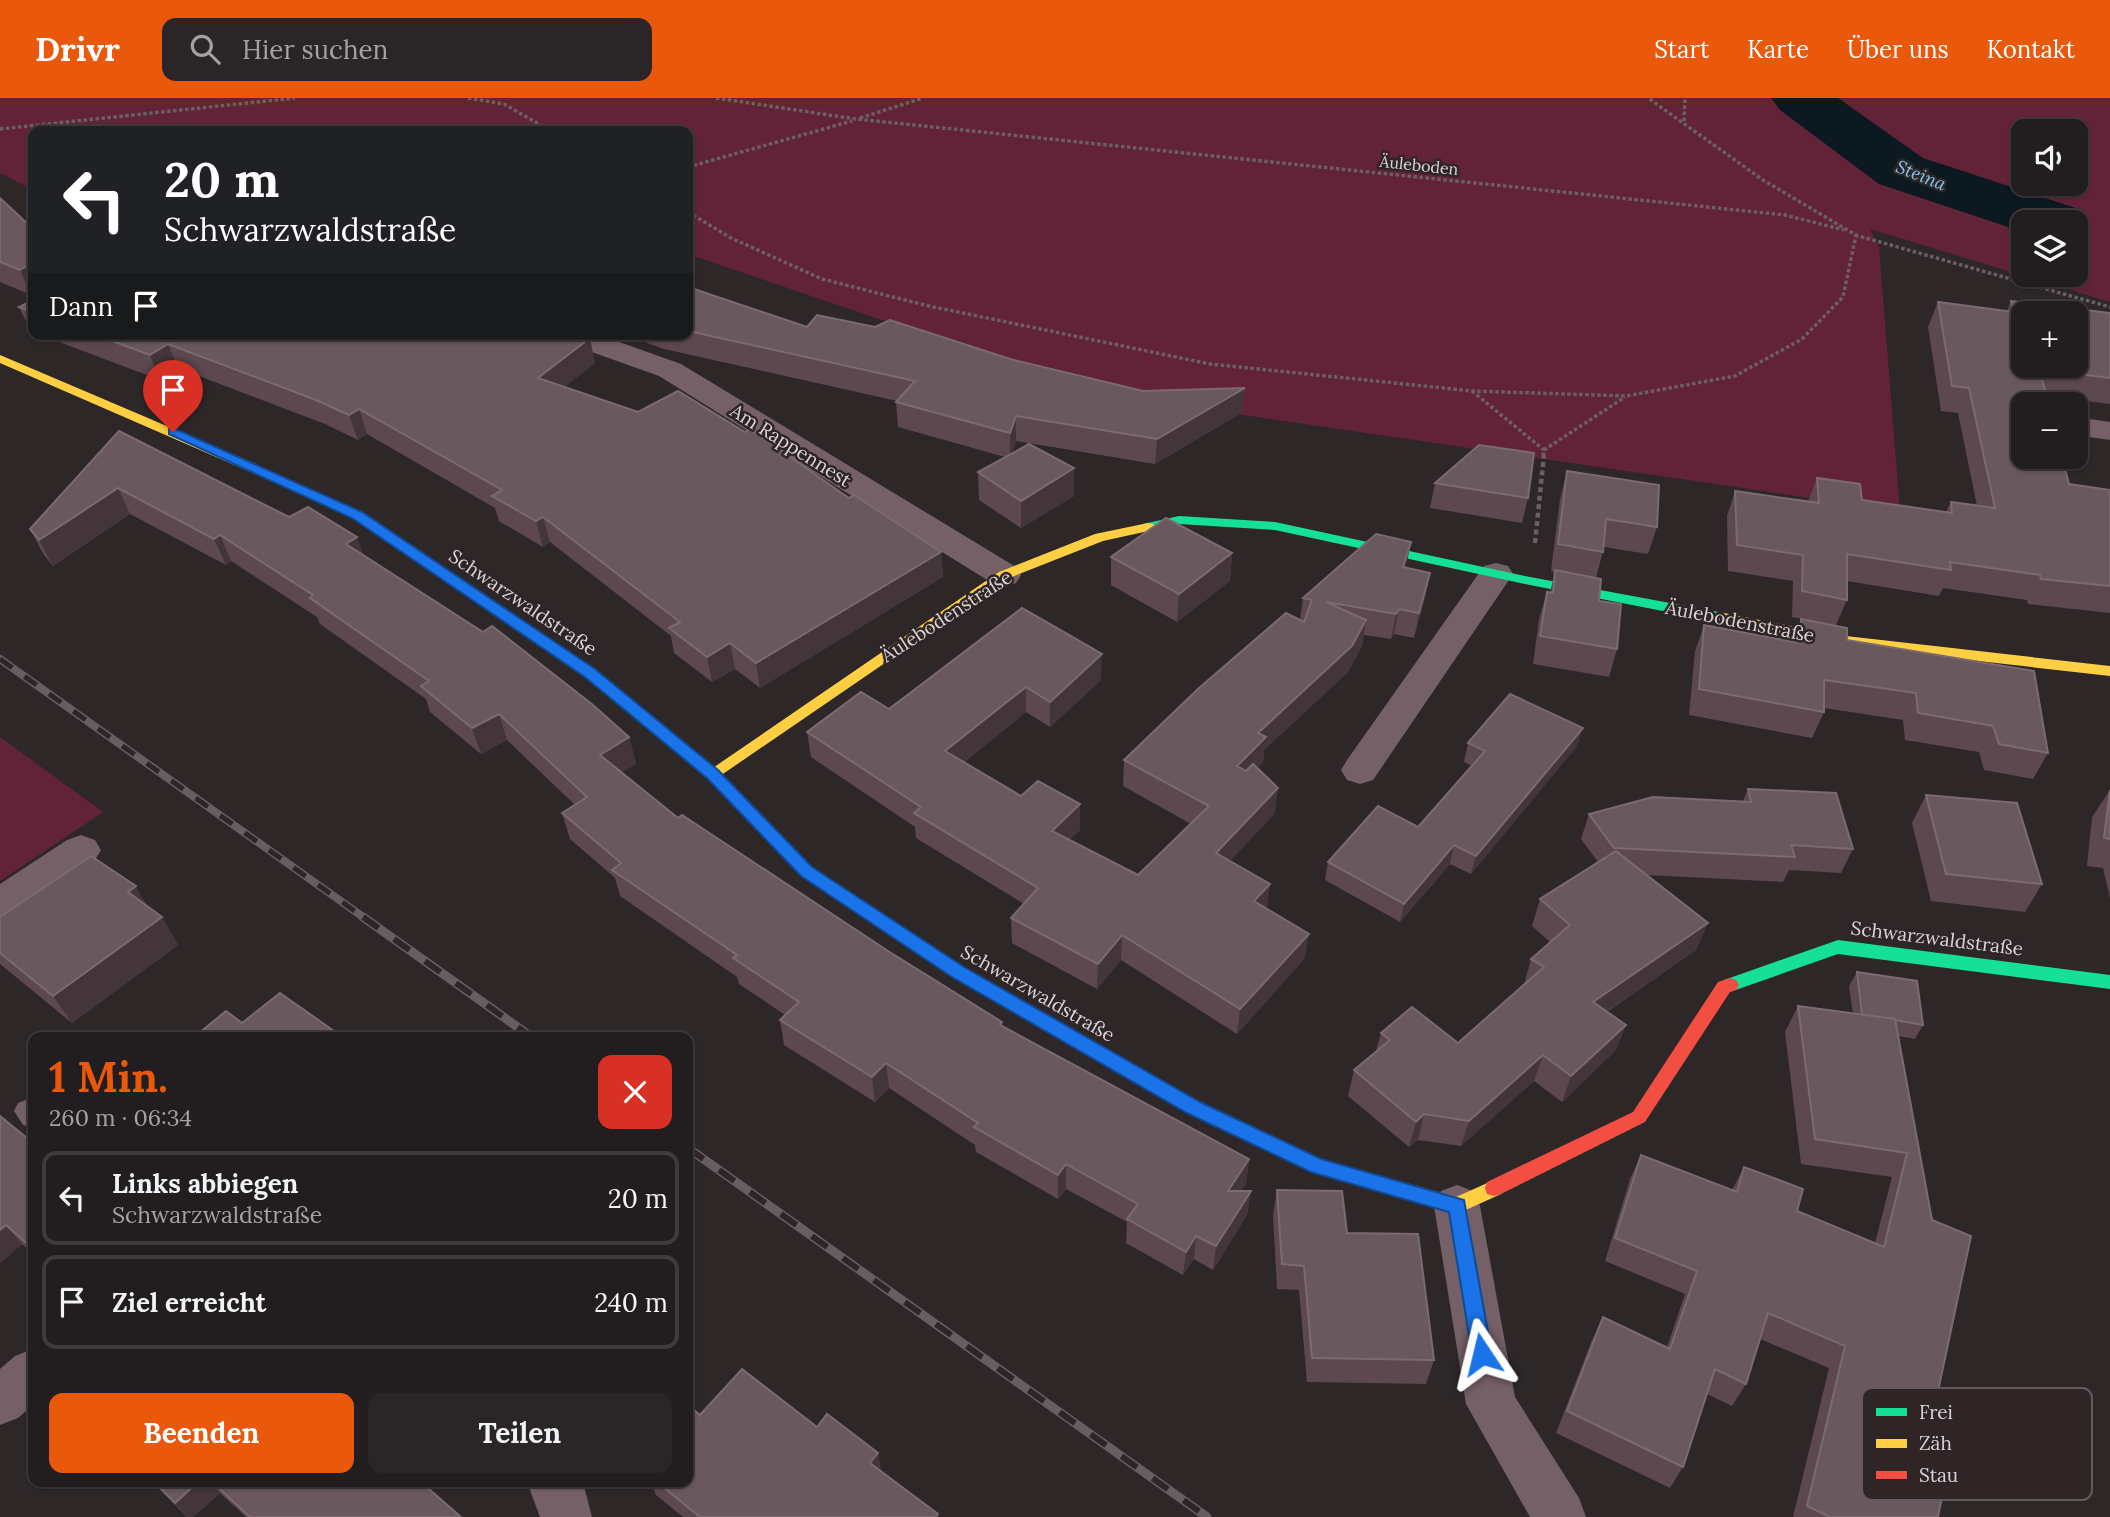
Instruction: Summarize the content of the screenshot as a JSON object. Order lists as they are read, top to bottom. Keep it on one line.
{"streets":{"street":["Am Rappennest","Schwarzwaldstraße","Äulebodenstraße"],"path":["Äuleboden"]},"crossings":[["Am Rappennest","Äulebodenstraße"],["Schwarzwaldstraße","Äulebodenstraße"]],"water":["Steina"],"legend":["Frei","Zäh","Stau"],"page":{"header":"Drivr","search":"Hier suchen","nav":["Start","Karte","Über uns","Kontakt"],"map_buttons":["+","−"],"turn":["20 m","Schwarzwaldstraße"],"then":"Dann","heading":["1 Min.","260 m · 06:34"],"list":[{"name":"Links abbiegen","note":"Schwarzwaldstraße","value":"20 m"},{"name":"Ziel erreicht","value":"240 m"}],"buttons":["Beenden","Teilen"]}}
